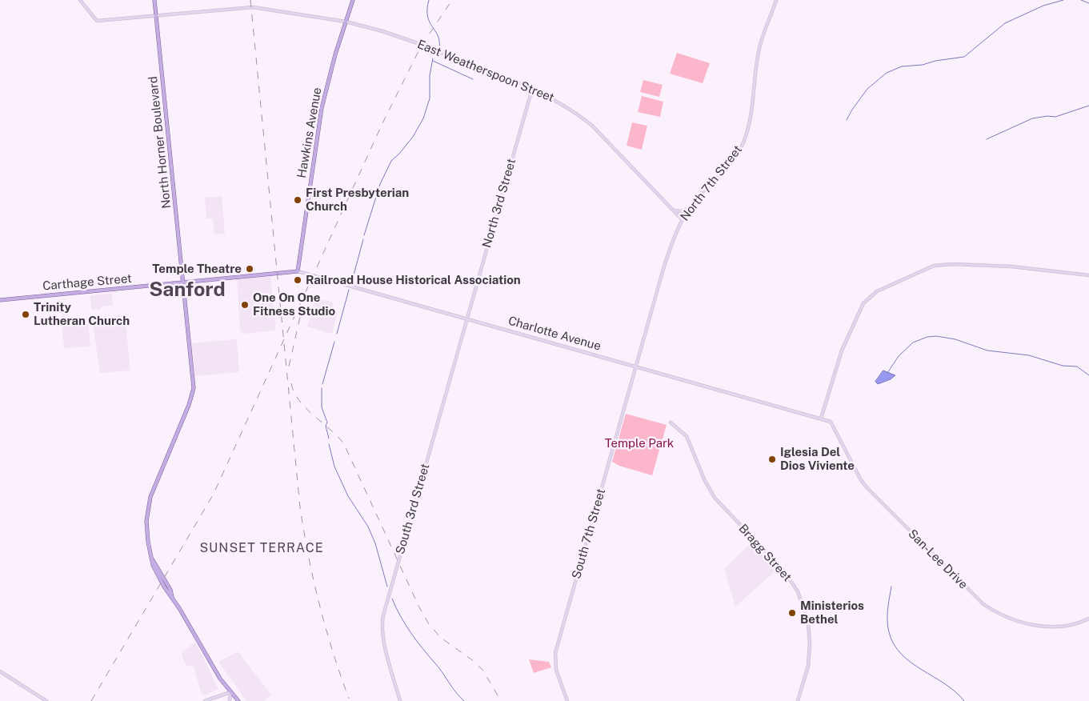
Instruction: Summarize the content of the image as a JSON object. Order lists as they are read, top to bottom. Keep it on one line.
{"streets":{"main road":["Hawkins Avenue","North Horner Boulevard","Carthage Street","Charlotte Avenue"],"street":["East Weatherspoon Street","North 7th Street","North 3rd Street","South 3rd Street","South 7th Street","Bragg Street","San-Lee Drive"]},"crossings":[["East Weatherspoon Street","Hawkins Avenue"],["East Weatherspoon Street","North Horner Boulevard"],["East Weatherspoon Street","North 7th Street"],["East Weatherspoon Street","North 3rd Street"],["Hawkins Avenue","Charlotte Avenue"],["North Horner Boulevard","Carthage Street"],["North 7th Street","Charlotte Avenue"],["North 7th Street","South 7th Street"],["North 3rd Street","Charlotte Avenue"],["North 3rd Street","South 3rd Street"],["Carthage Street","Charlotte Avenue"],["Charlotte Avenue","South 3rd Street"],["Charlotte Avenue","South 7th Street"],["Charlotte Avenue","San-Lee Drive"]],"districts":["Sanford","SUNSET TERRACE"],"parks":["Temple Park"],"places":["First Presbyterian Church","Temple Theatre","Railroad House Historical Association","One On One Fitness Studio","Trinity Lutheran Church","Iglesia Del Dios Viviente","Ministerios Bethel"]}
